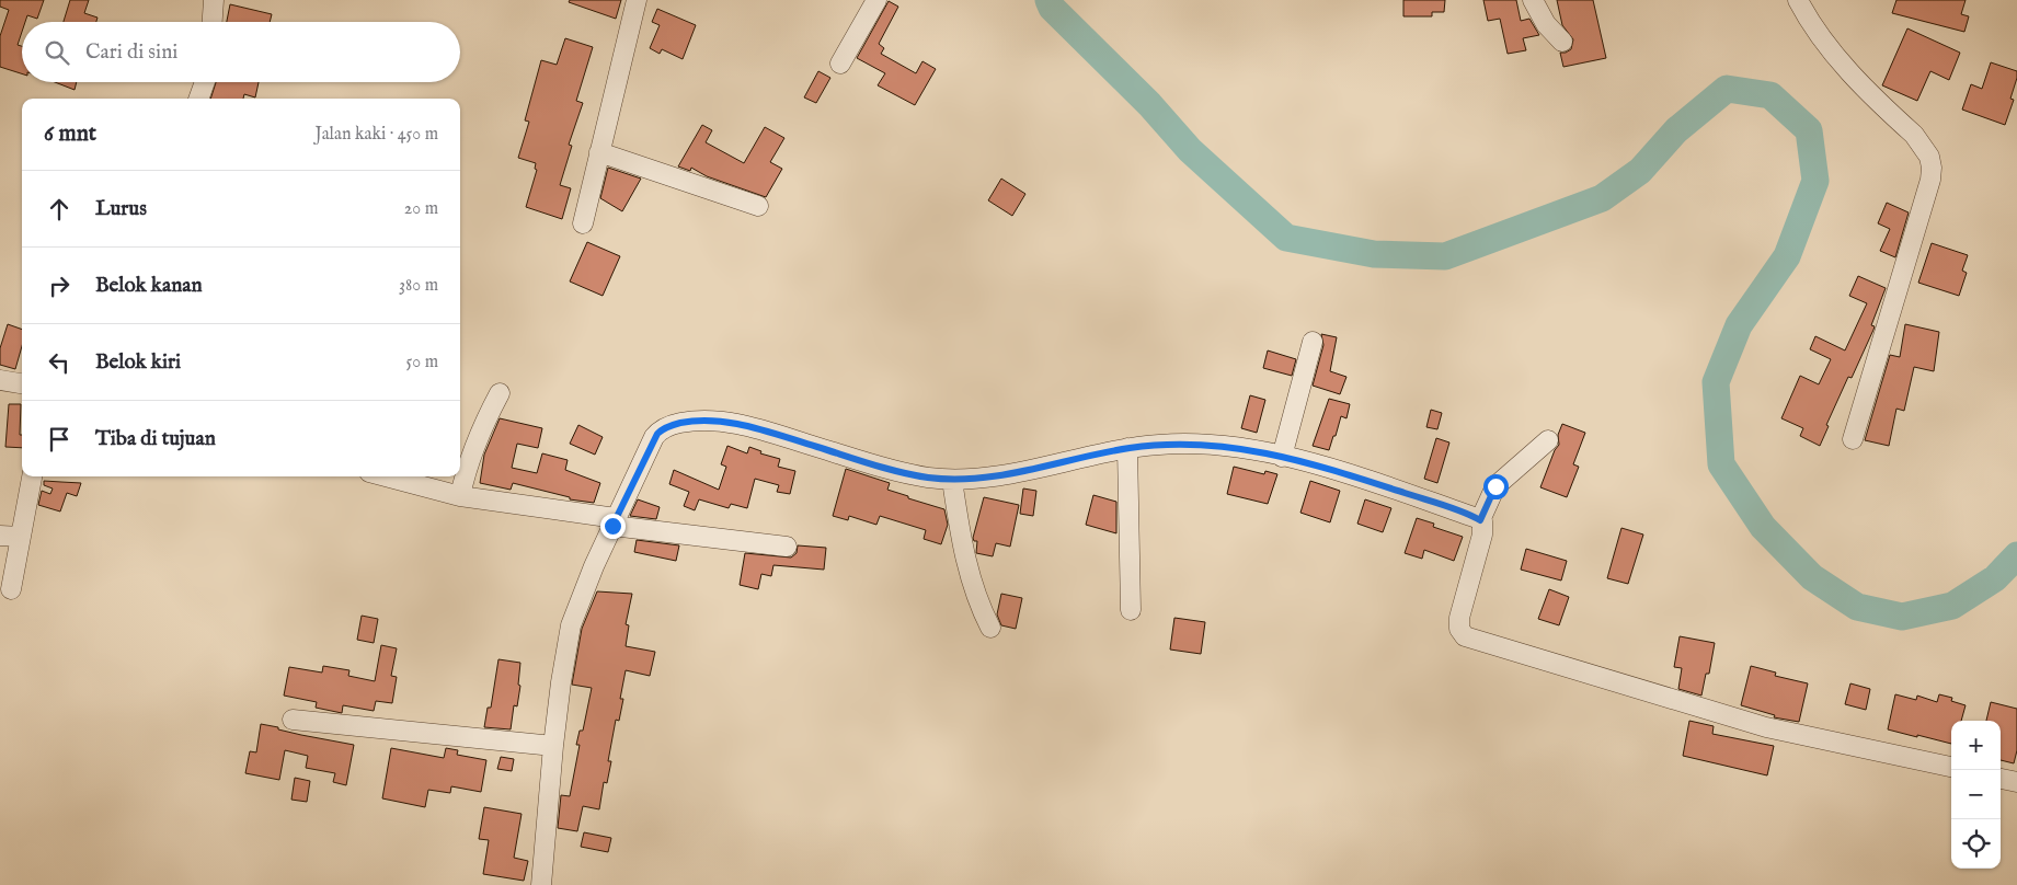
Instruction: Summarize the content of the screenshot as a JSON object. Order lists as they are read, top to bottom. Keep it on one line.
{"page":{"search":"Cari di sini","heading":["6 mnt","Jalan kaki · 450 m"],"list":[["Lurus","20 m"],["Belok kanan","380 m"],["Belok kiri","50 m"],"Tiba di tujuan"],"map_buttons":["+","−"]}}
